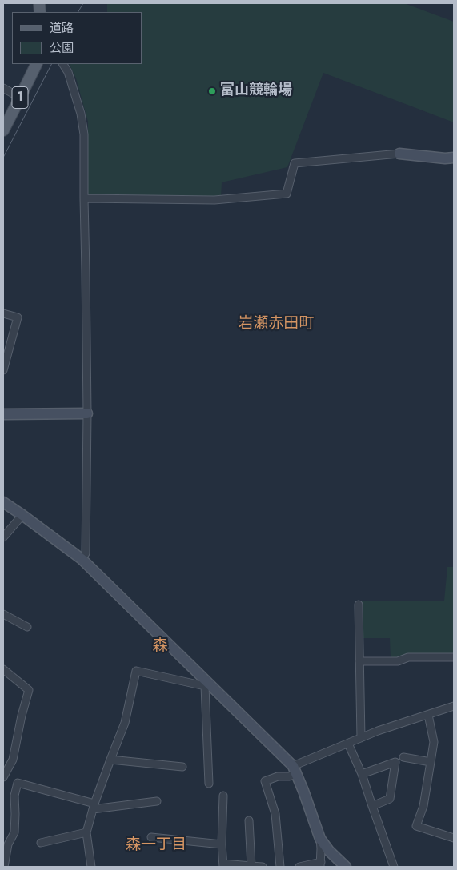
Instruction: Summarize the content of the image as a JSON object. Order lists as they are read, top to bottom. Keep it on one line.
{"streets":{"main road":["1"]},"districts":["岩瀬赤田町","森","森一丁目"],"places":["富山競輪場"],"legend":["道路","公園"]}
